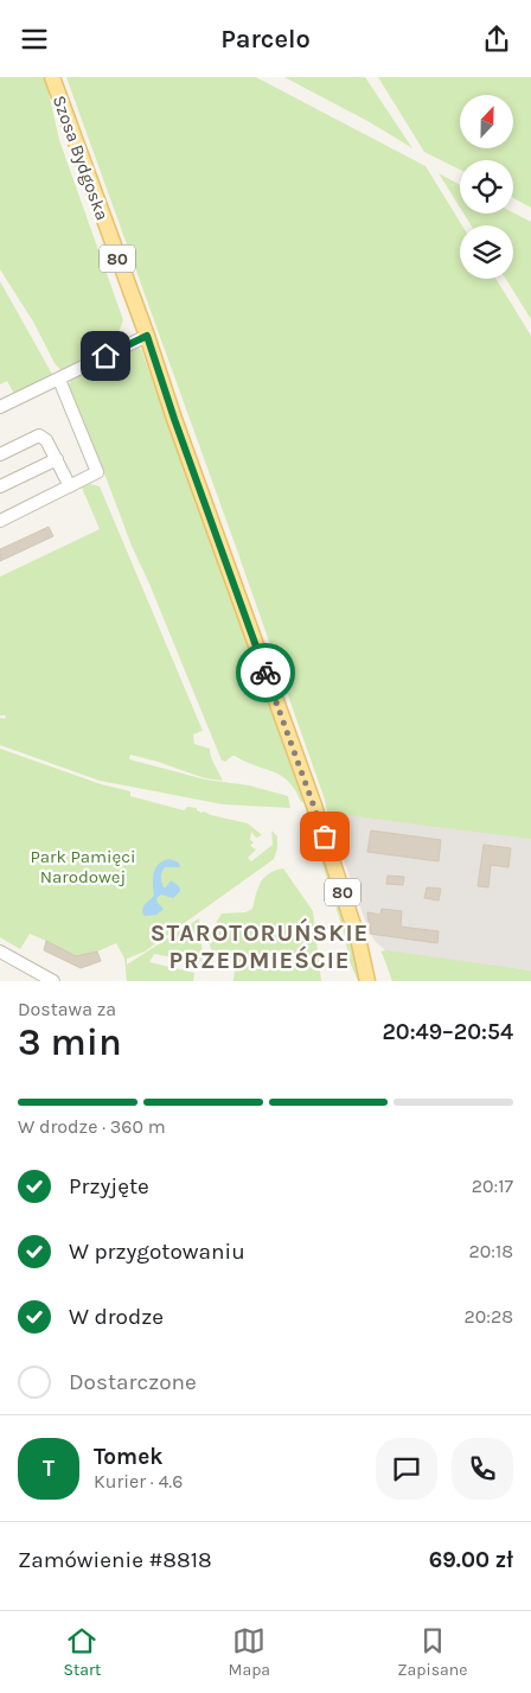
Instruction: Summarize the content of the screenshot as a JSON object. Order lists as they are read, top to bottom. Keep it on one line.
{"streets":{"main road":["Szosa Bydgoska","80"]},"districts":["STAROTORUŃSKIE PRZEDMIEŚCIE"],"parks":["Park Pamięci Narodowej"],"north":"top","page":{"header":"Parcelo","heading":["3 min","Dostawa za","20:49–20:54"],"panel":["Tomek","Kurier · 4.6","Zamówienie #8818","69.00 zł"],"bar":"W drodze · 360 m","list":[["Przyjęte","20:17"],["W przygotowaniu","20:18"],["W drodze","20:28"],"Dostarczone"],"round":"T","tabs":["Start","Mapa","Zapisane"]}}
